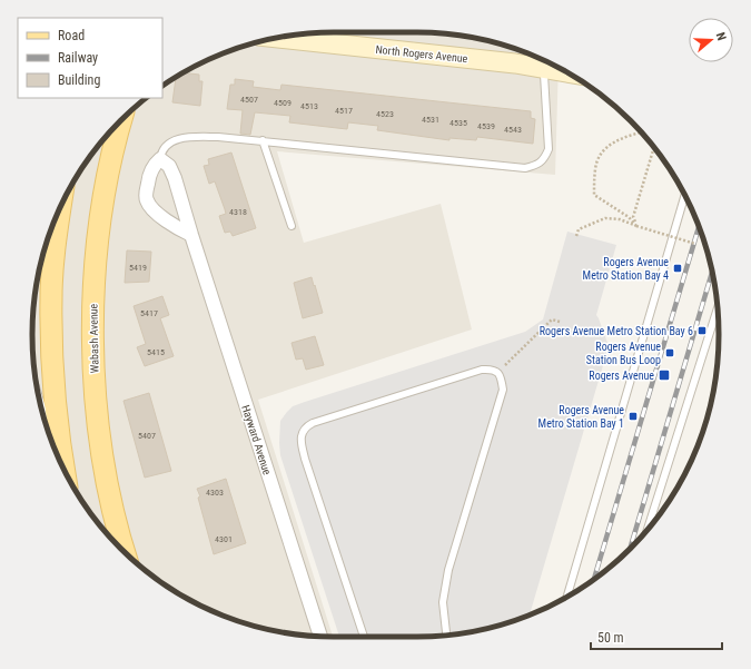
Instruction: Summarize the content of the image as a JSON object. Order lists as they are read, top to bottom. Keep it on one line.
{"streets":{"main road":["Wabash Avenue"],"street":["North Rogers Avenue","Hayward Avenue"]},"places":{"transit":["Rogers Avenue Metro Station Bay 4","Rogers Avenue Metro Station Bay 6","Rogers Avenue Station Bus Loop","Rogers Avenue","Rogers Avenue Metro Station Bay 1"]},"house_numbers":["4507","4509","4513","4517","4523","4531","4535","4539","4543","4318","5419","5417","5415","5407","4303","4301"],"legend":["Road","Railway","Building"],"scale_bar":"50 m","north":"right"}
